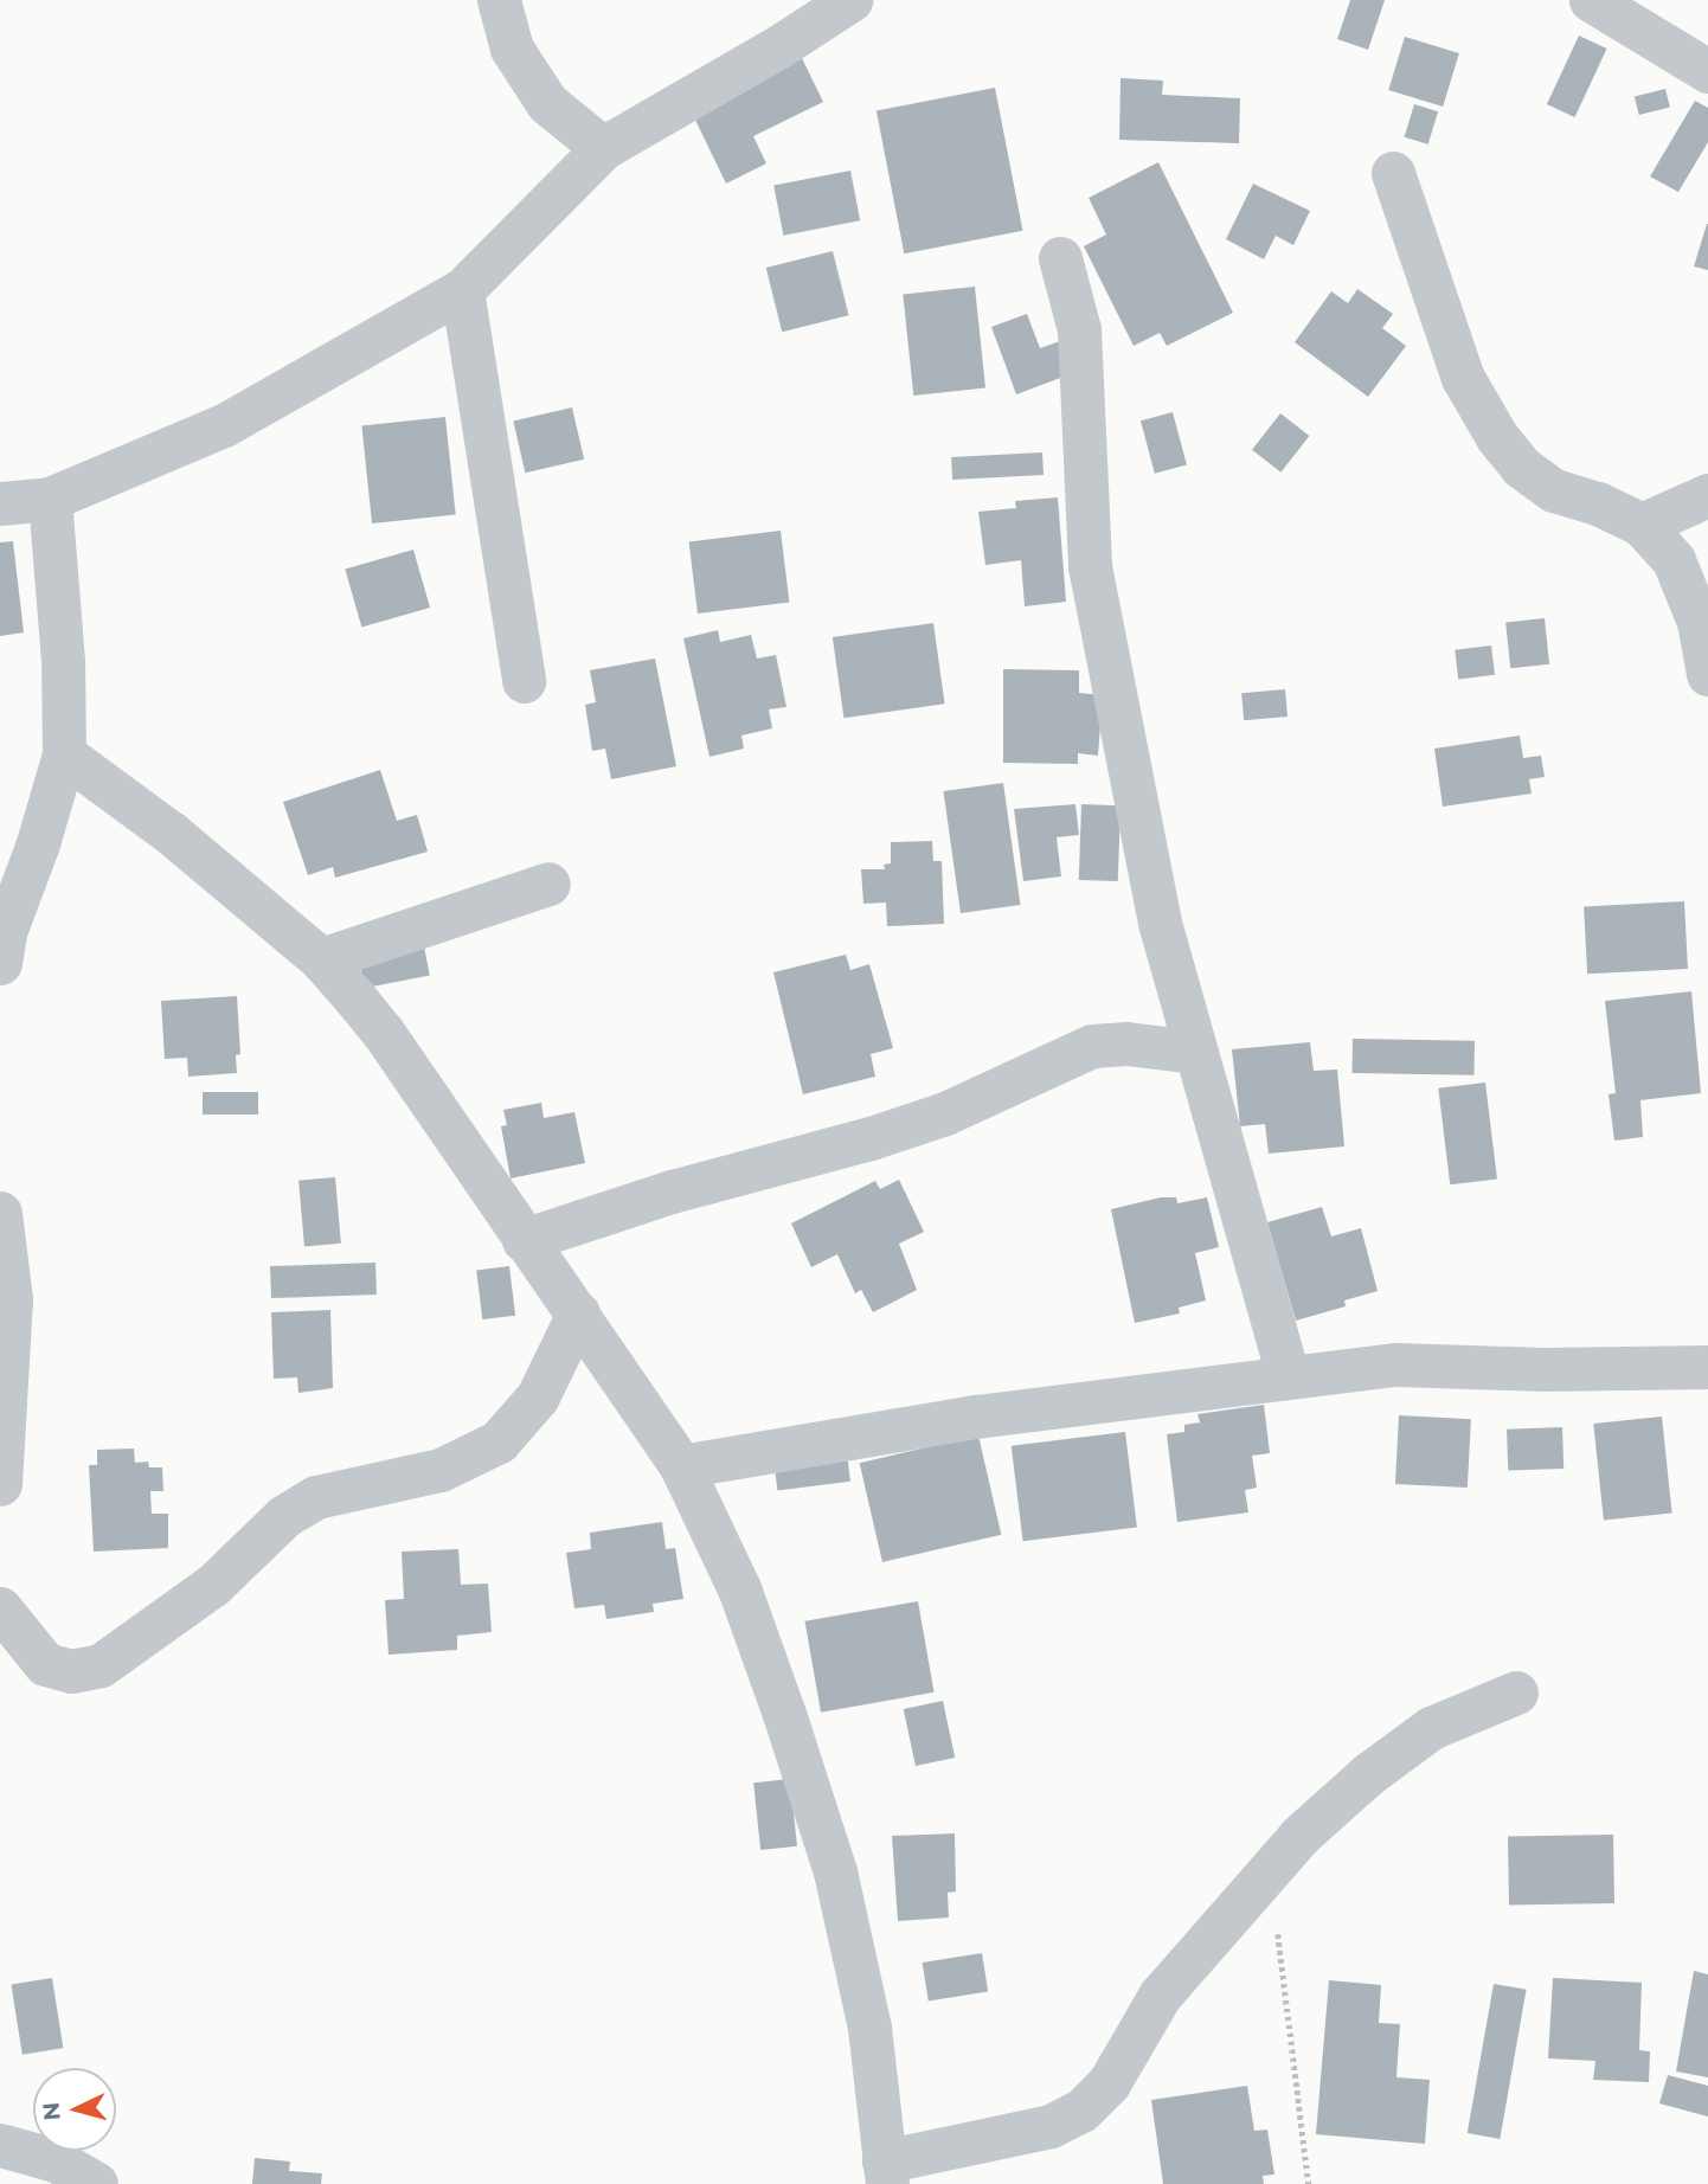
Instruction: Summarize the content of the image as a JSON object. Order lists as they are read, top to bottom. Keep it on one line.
{"north":"left"}
